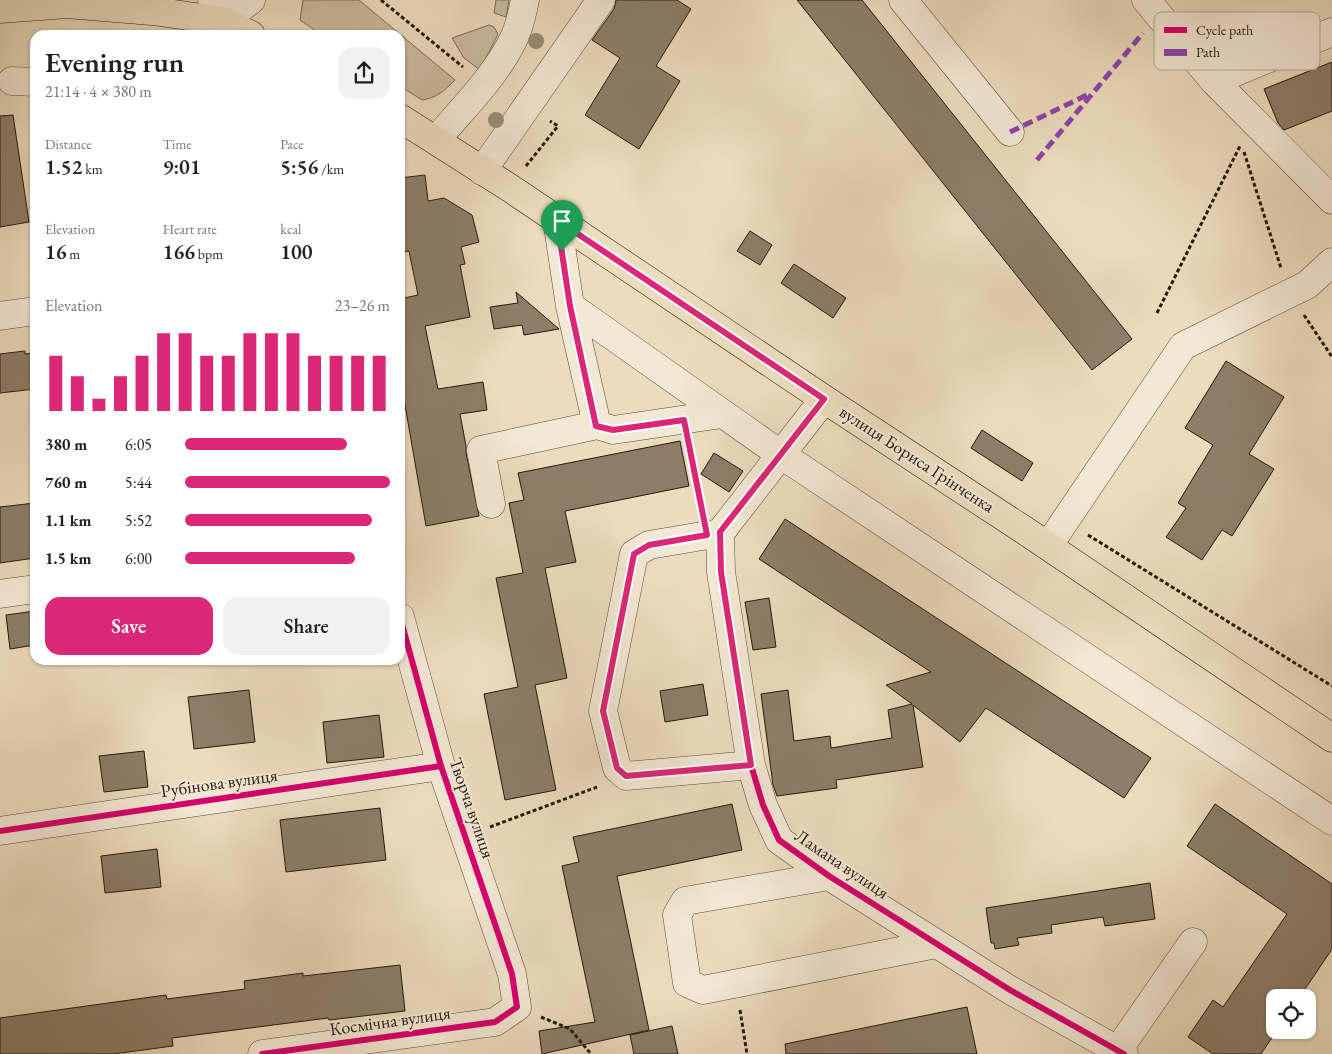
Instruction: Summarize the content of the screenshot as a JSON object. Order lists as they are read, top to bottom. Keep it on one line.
{"streets":{"main road":["вулиця Бориса Грінченка"],"street":["Рубінова вулиця","Творча вулиця","Ламана вулиця","Космічна вулиця"]},"crossings":[["Рубінова вулиця","Творча вулиця"],["Творча вулиця","Космічна вулиця"]],"legend":["Cycle path","Path"],"page":{"heading":["Evening run","21:14 · 4 × 380 m"],"stats":[["Distance","1.52 km"],["Time","9:01"],["Pace","5:56 /km"],["Elevation","16 m"],["Heart rate","166 bpm"],["kcal","100"]],"chart":["Elevation","23–26 m"],"list":[{"name":"380 m","note":"6:05"},{"name":"760 m","note":"5:44"},{"name":"1.1 km","note":"5:52"},{"name":"1.5 km","note":"6:00"}],"buttons":["Save","Share"]}}
